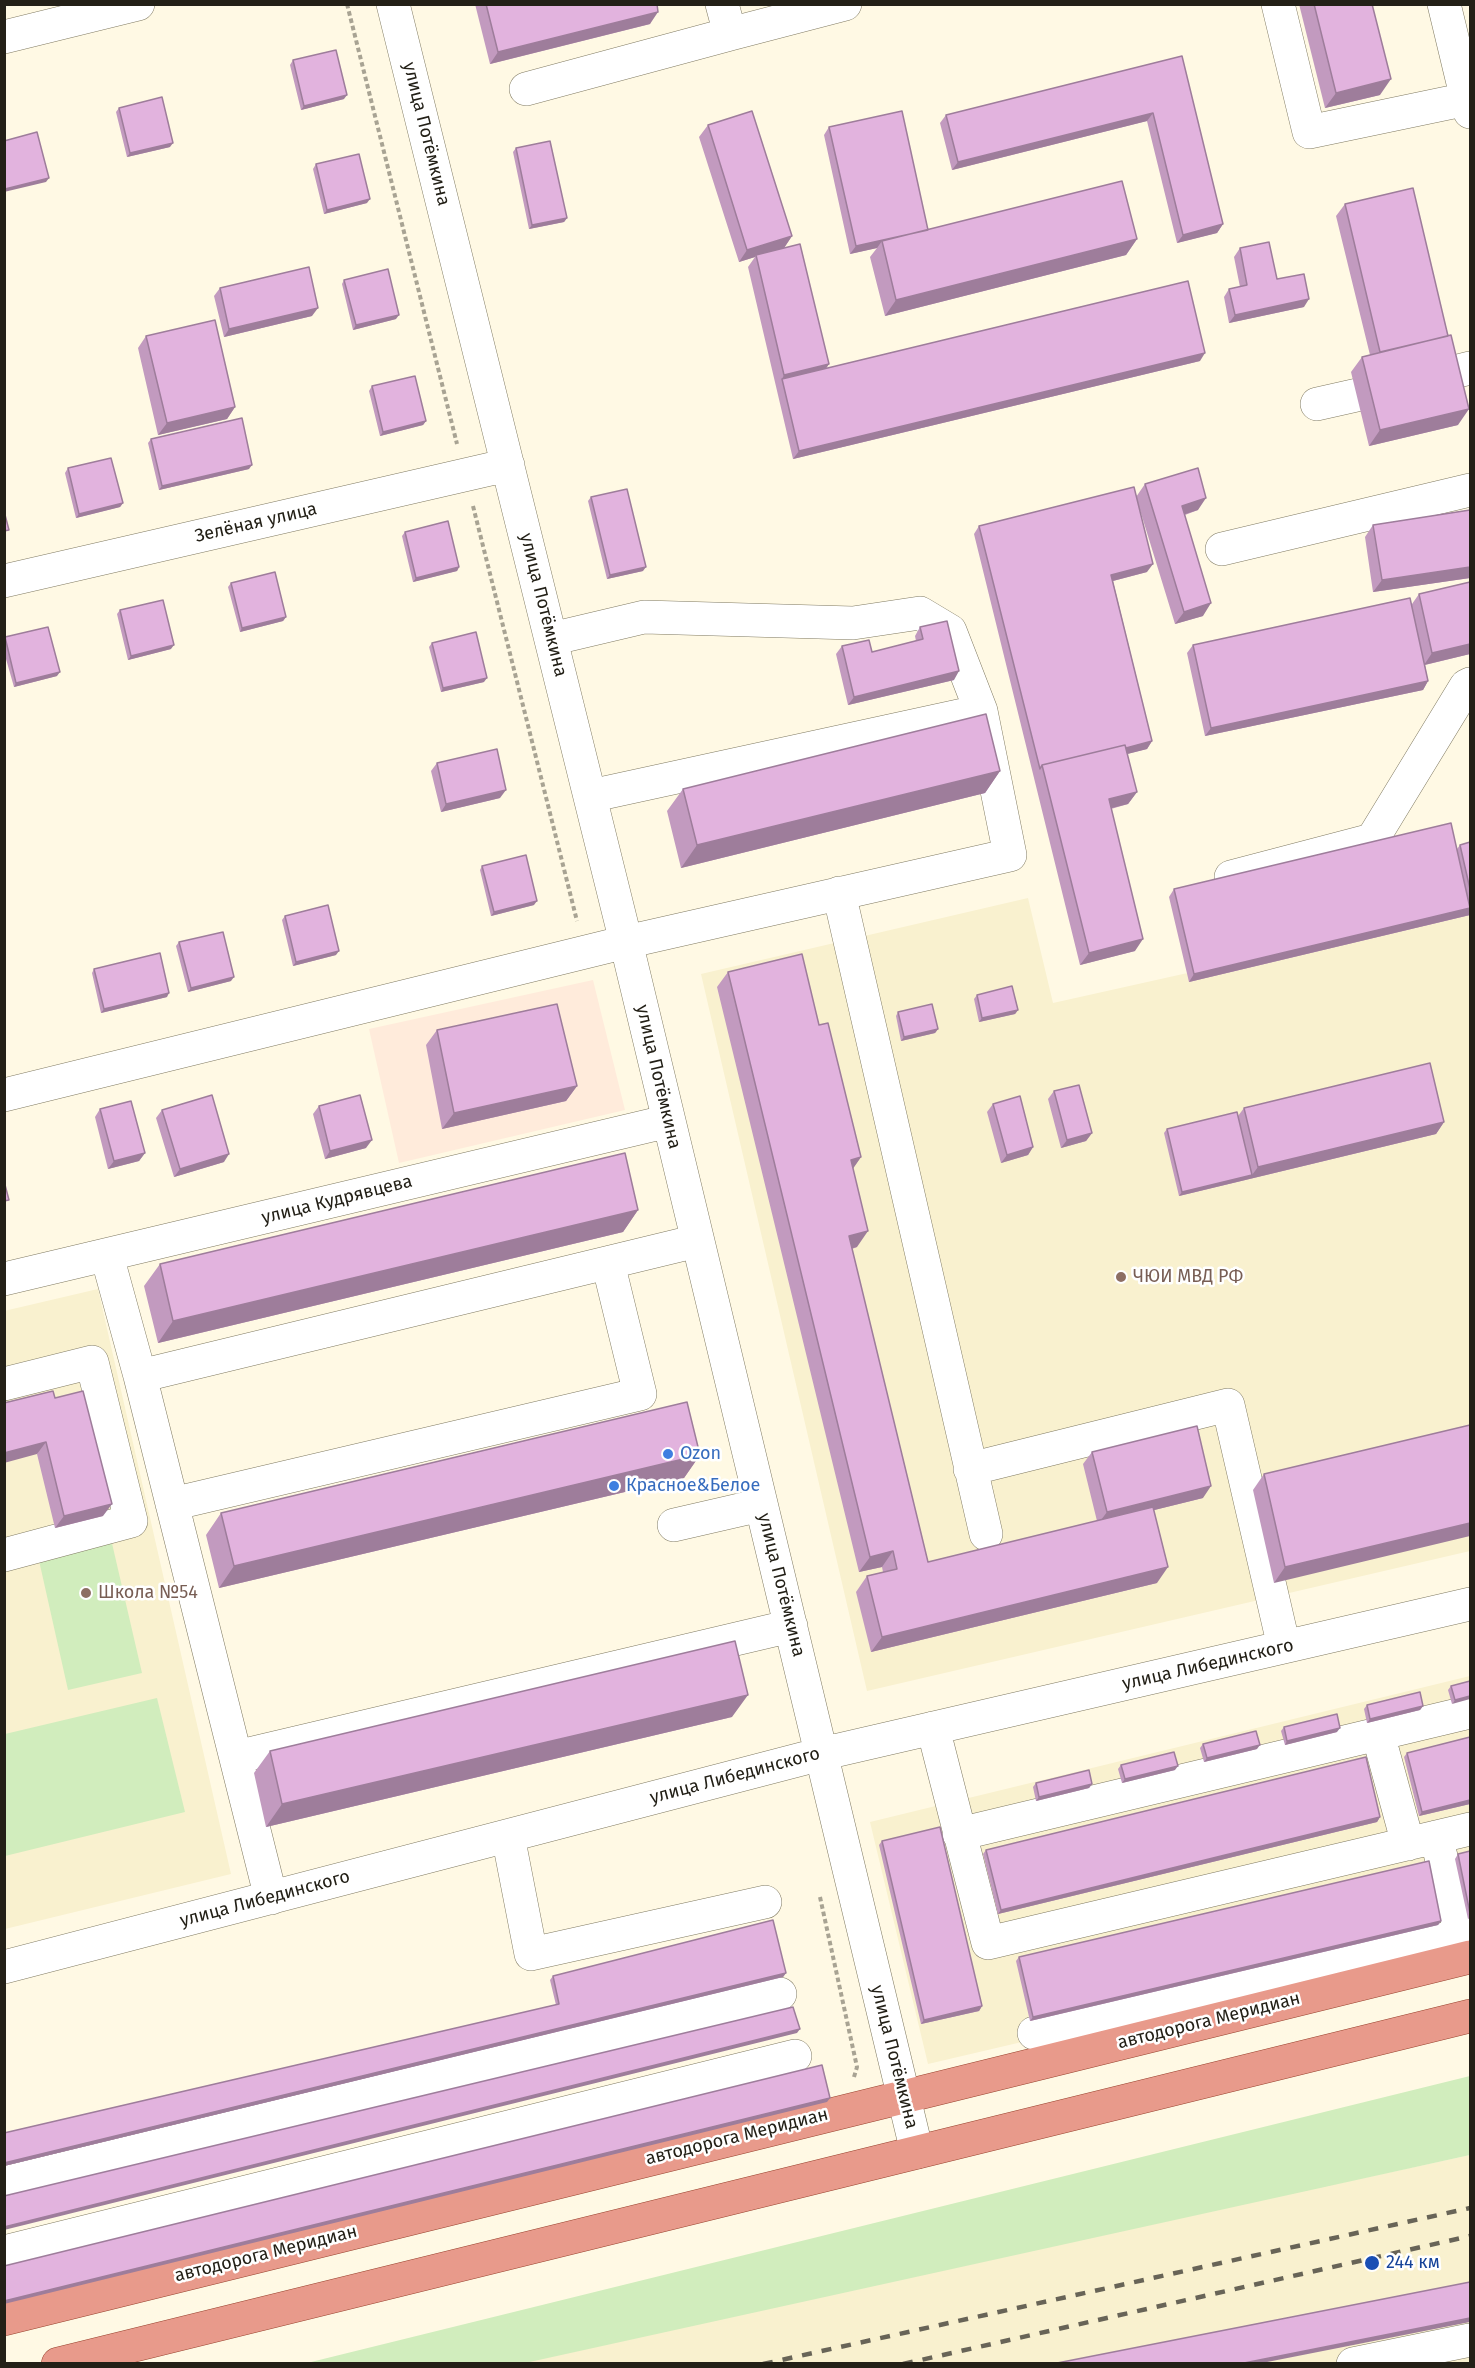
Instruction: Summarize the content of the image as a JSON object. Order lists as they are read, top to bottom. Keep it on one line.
{"streets":{"main road":["автодорога Меридиан"],"street":["улица Потёмкина","Зелёная улица","улица Кудрявцева","улица Либединского"]},"crossings":[["улица Потёмкина","Зелёная улица"],["улица Потёмкина","улица Кудрявцева"],["улица Потёмкина","улица Либединского"],["улица Потёмкина","автодорога Меридиан"]],"places":["ЧЮИ МВД РФ","Ozon","Красное&Белое","Школа №54","244 км"]}
